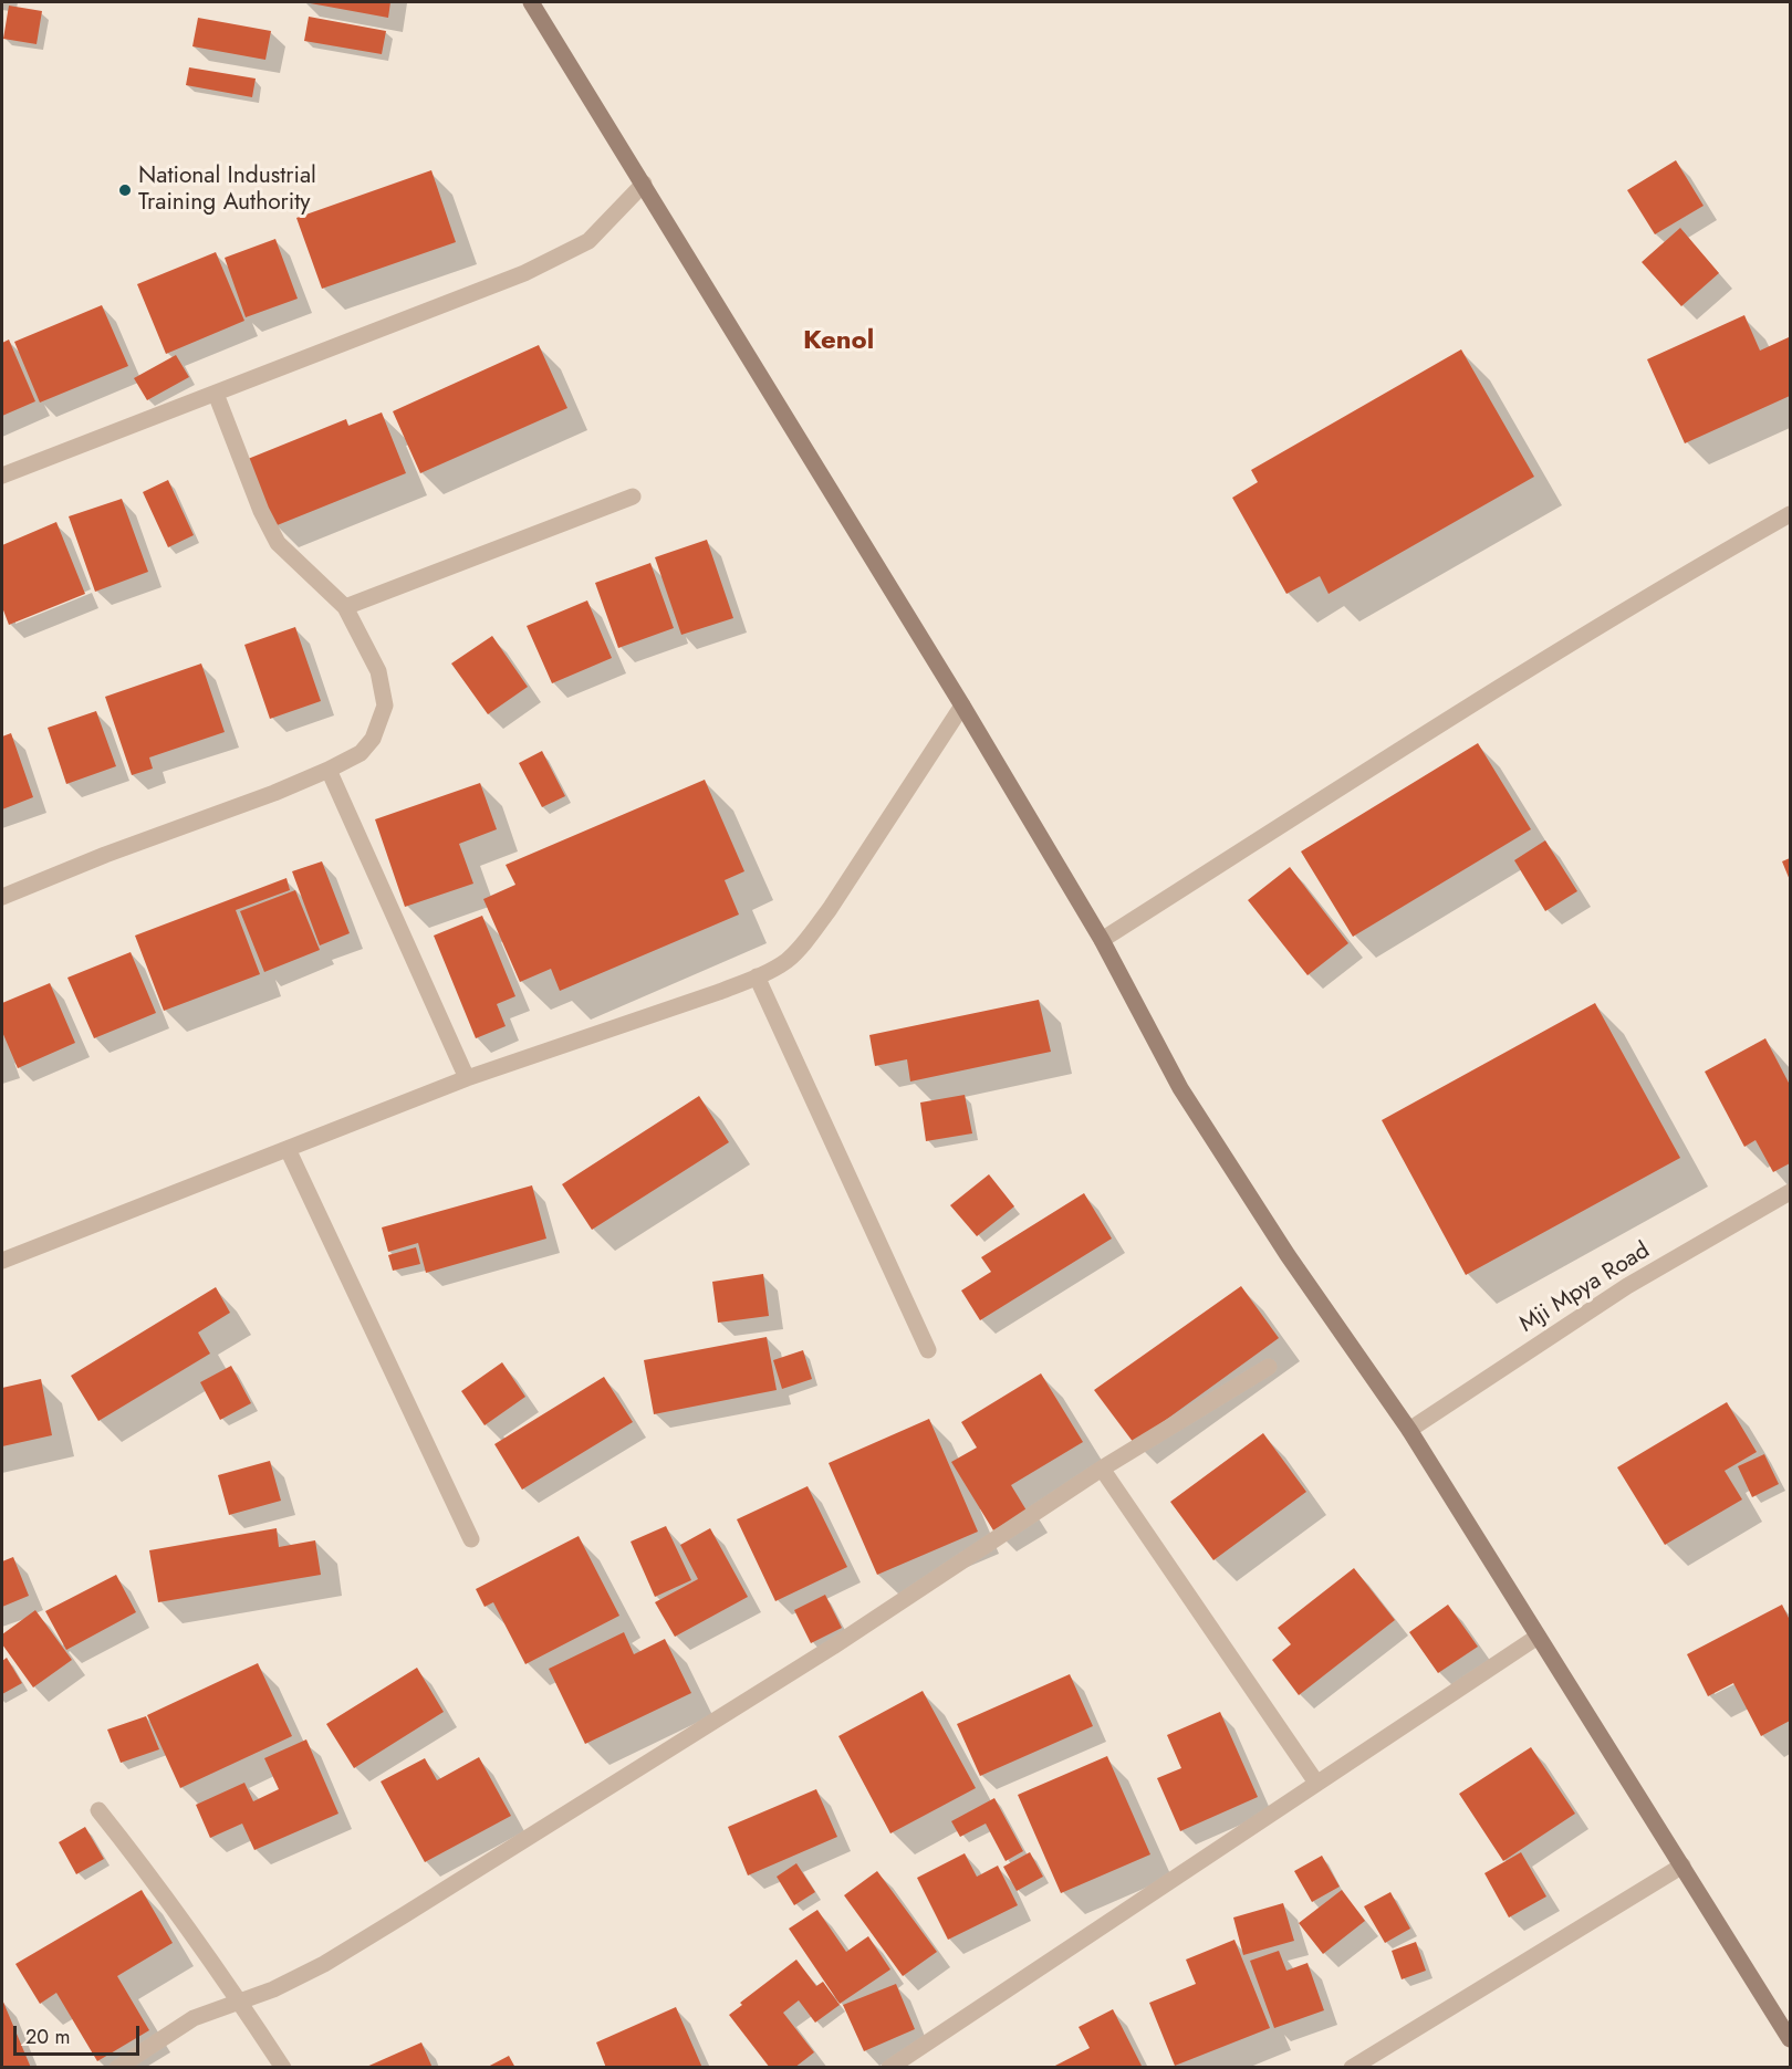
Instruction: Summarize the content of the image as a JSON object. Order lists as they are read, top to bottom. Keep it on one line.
{"streets":{"street":["Mji Mpya Road"]},"districts":["Kenol"],"places":["National Industrial Training Authority"],"scale_bar":"20 m"}
